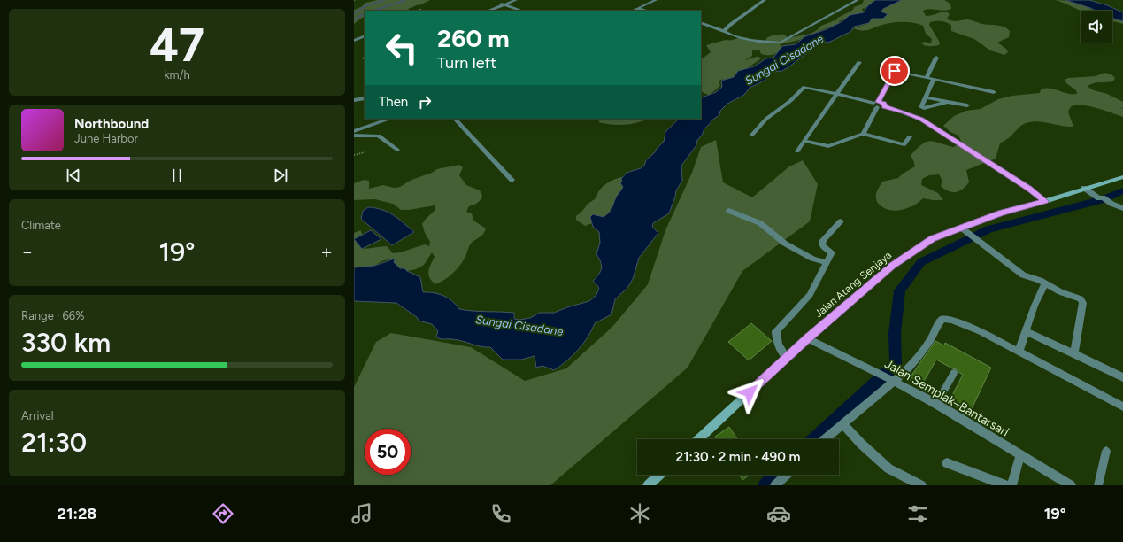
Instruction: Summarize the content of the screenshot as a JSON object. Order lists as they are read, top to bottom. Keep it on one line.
{"streets":{"main road":["Jalan Atang Senjaya"],"street":["Jalan Semplak–Bantarsari"]},"crossings":[["Jalan Atang Senjaya","Jalan Semplak–Bantarsari"]],"water":["Sungai Cisadane"],"page":{"tile":[["47","km/h"],"Climate",["Range · 66%","330 km"],["Arrival","21:30"]],"turn":["260 m","Turn left"],"then":"Then","song":["Northbound","June Harbor"],"heat":["−","19°","+"],"limit":"50","trip":"21:30 · 2 min · 490 m","tabs":["21:28","19°"]}}
